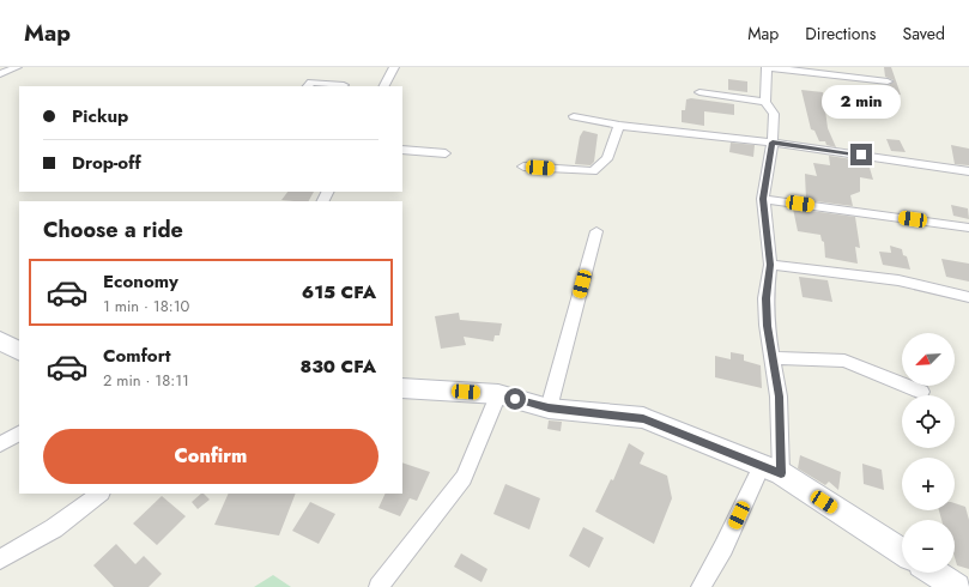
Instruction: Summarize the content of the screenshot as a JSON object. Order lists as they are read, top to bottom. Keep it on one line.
{"north":"bottom left","page":{"header":"Map","nav":["Map","Directions","Saved"],"bubble":"2 min","banner":["Pickup","Drop-off"],"heading":"Choose a ride","list":[{"name":"Economy","note":"1 min · 18:10","value":"615 CFA"},{"name":"Comfort","note":"2 min · 18:11","value":"830 CFA"}],"map_buttons":["+","−"],"buttons":"Confirm"}}
